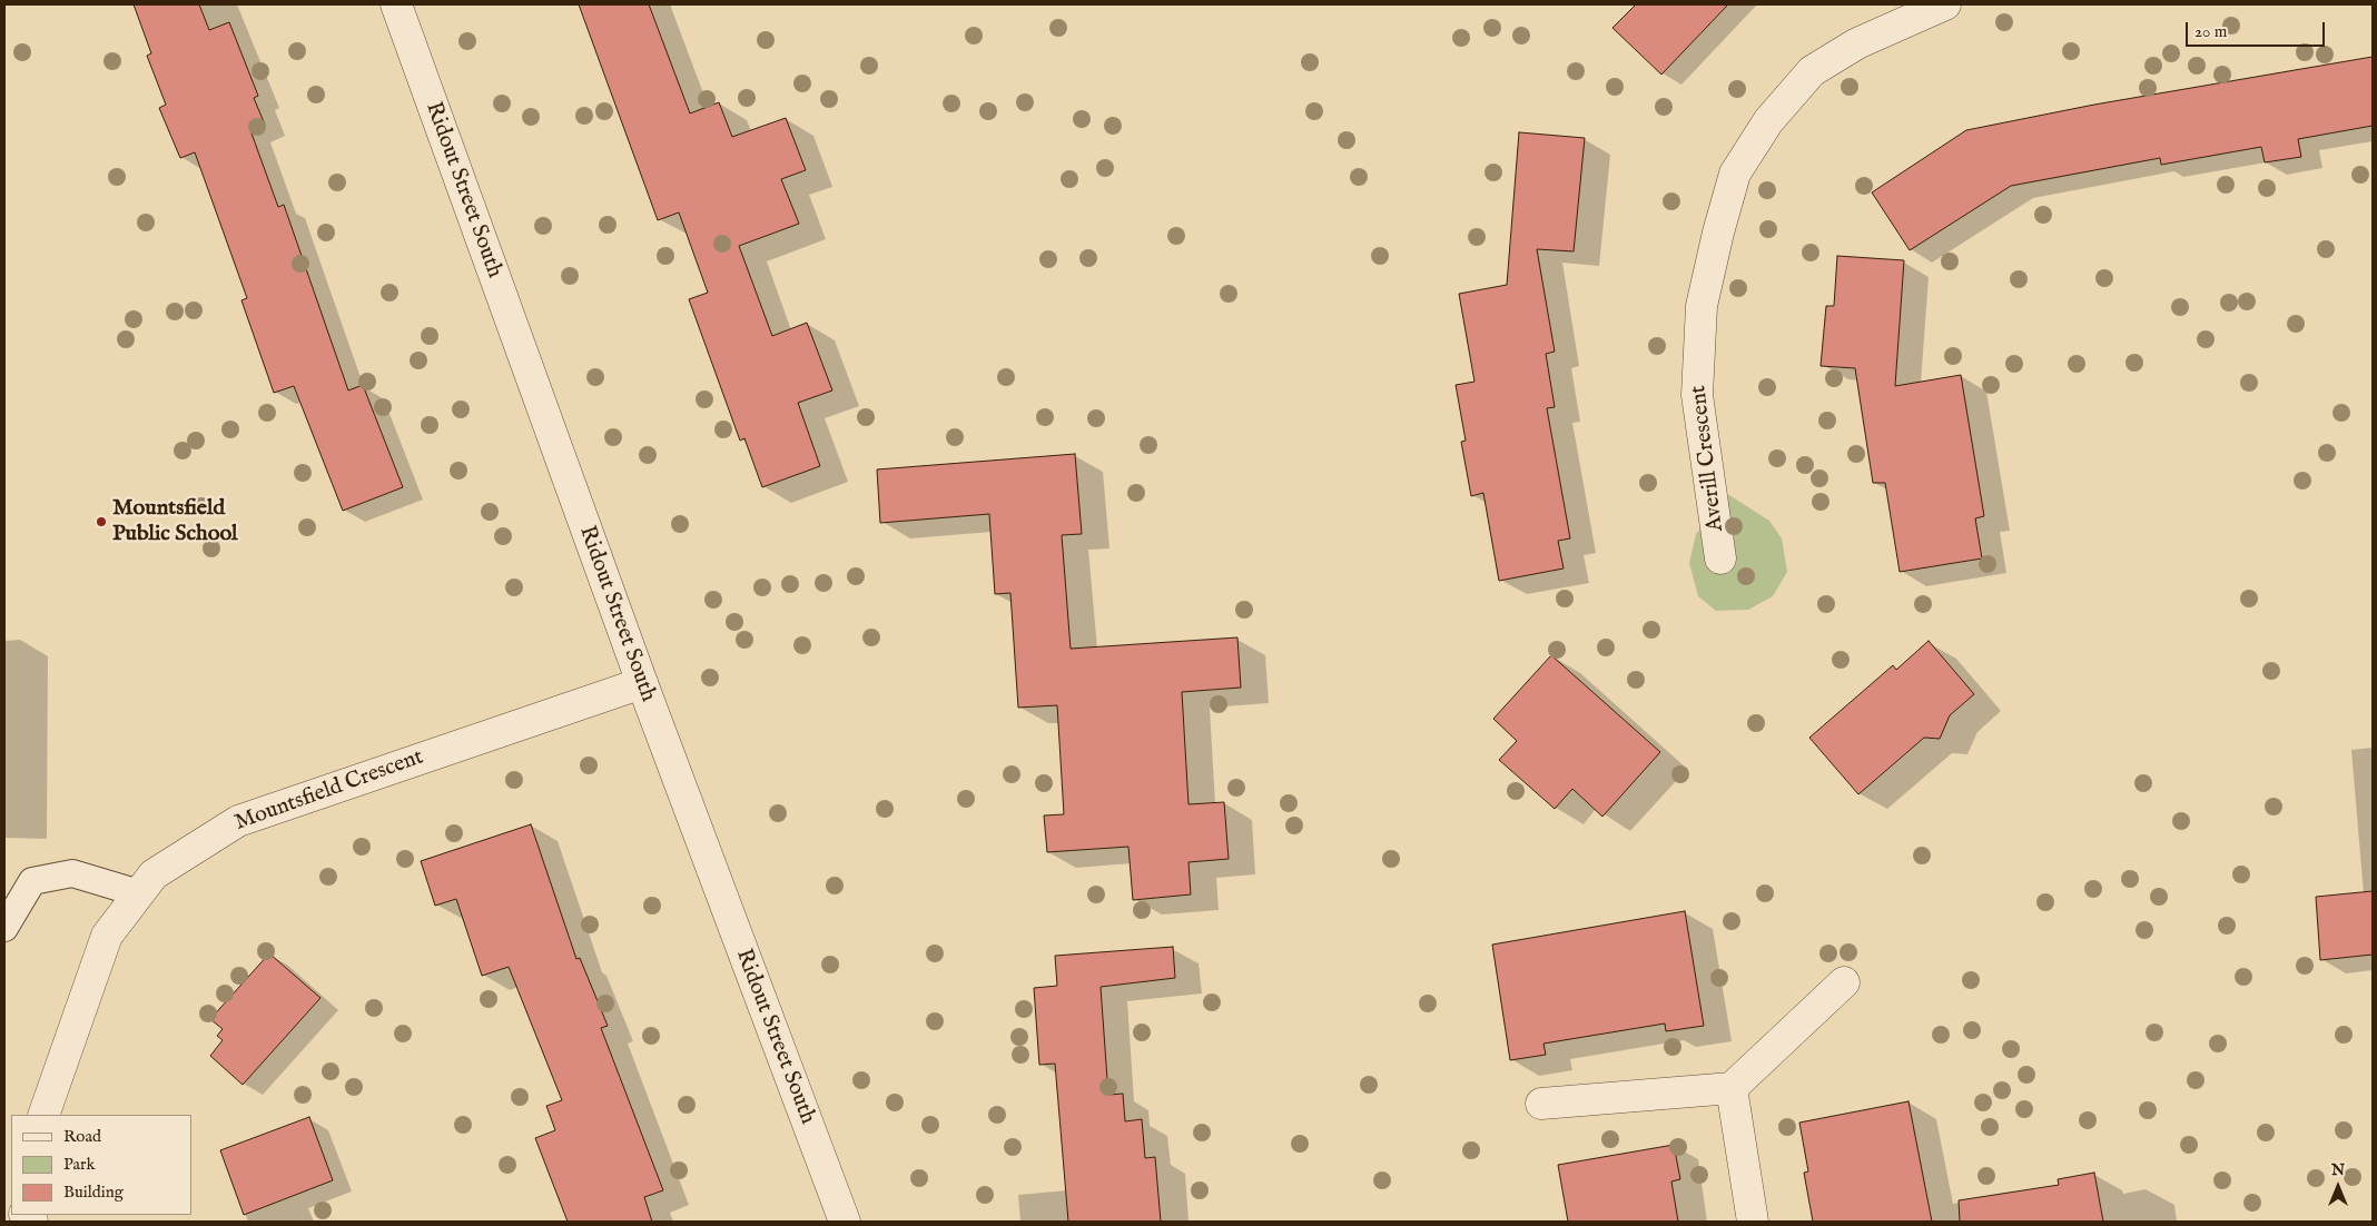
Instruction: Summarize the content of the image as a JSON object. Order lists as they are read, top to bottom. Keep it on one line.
{"streets":{"street":["Ridout Street South","Averill Crescent","Mountsfield Crescent"]},"crossings":[["Ridout Street South","Mountsfield Crescent"]],"places":["Mountsfield Public School"],"legend":["Road","Park","Building"],"scale_bar":"20 m","north":"top"}
